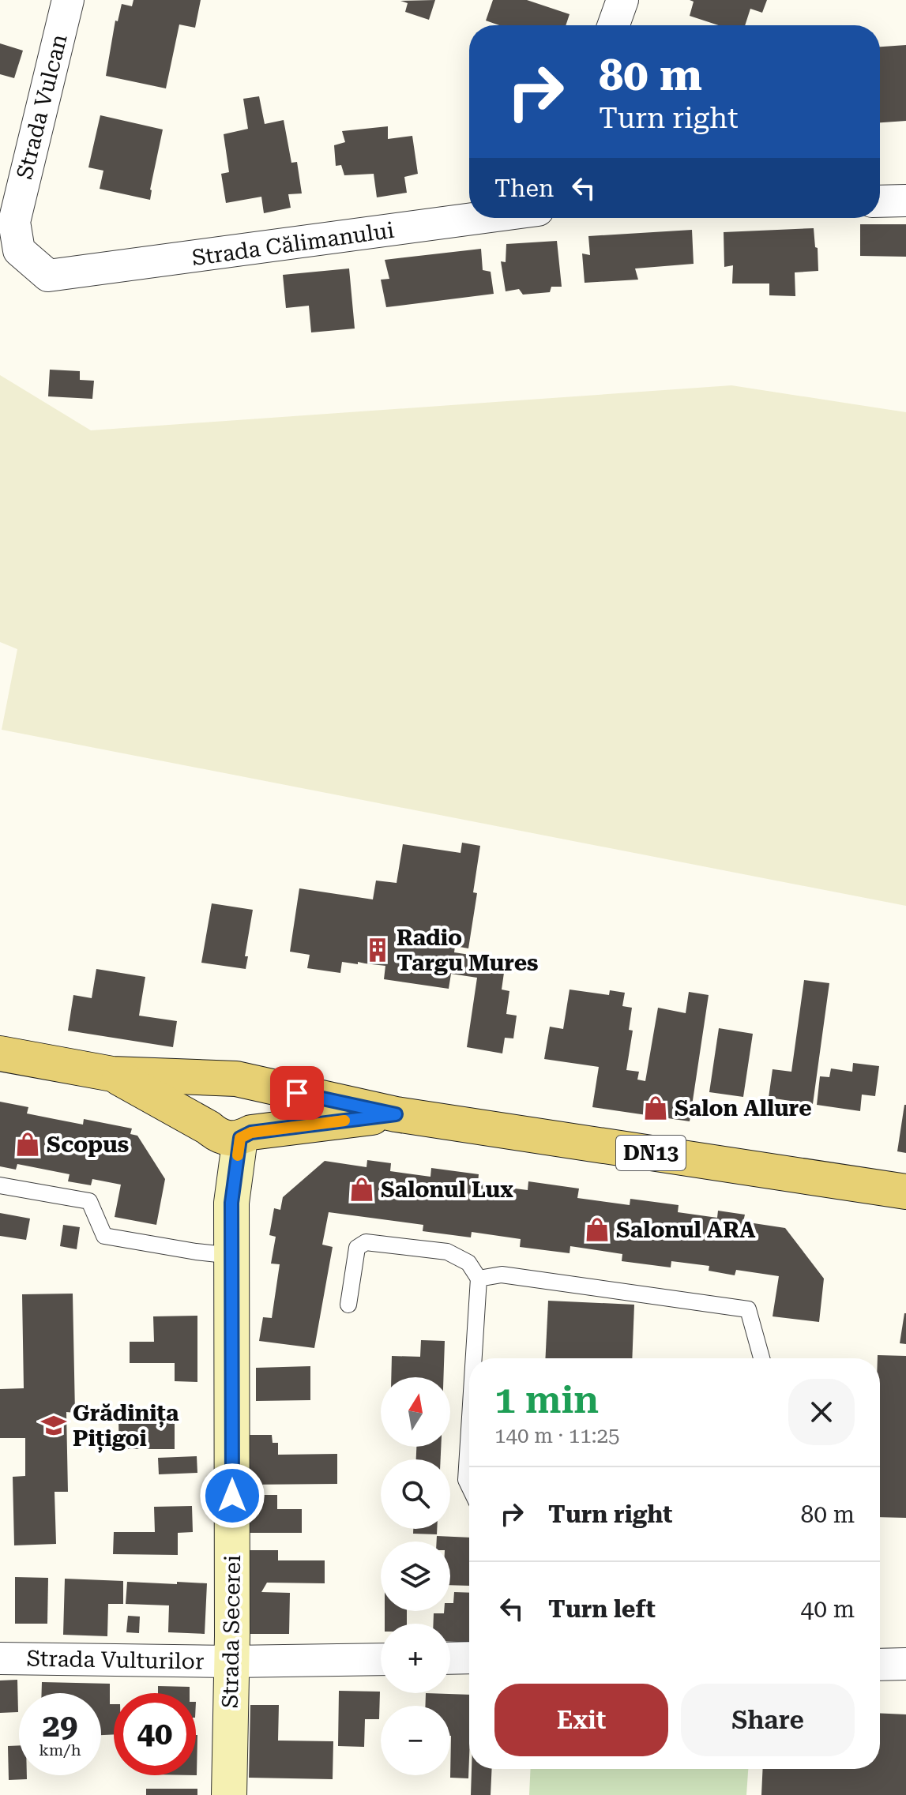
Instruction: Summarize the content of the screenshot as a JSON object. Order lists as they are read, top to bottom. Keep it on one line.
{"streets":{"main road":["DN13"],"street":["Strada Vulcan","Strada Călimanului","Strada Secerei","Strada Vulturilor"]},"crossings":[["Strada Vulcan","Strada Călimanului"],["DN13","Strada Secerei"],["Strada Secerei","Strada Vulturilor"]],"places":{"building":["Radio Targu Mures"],"shop":["Salon Allure","Scopus","Salonul Lux","Salonul ARA"],"school or university":["Grădinița Pițigoi"]},"north":"top","page":{"turn":["80 m","Turn right"],"then":"Then","heading":["1 min","140 m · 11:25"],"map_buttons":["+","−"],"list":[{"name":"Turn right","value":"80 m"},{"name":"Turn left","value":"40 m"}],"buttons":["Exit","Share"],"speed":"29 km/h","limit":"40"}}
